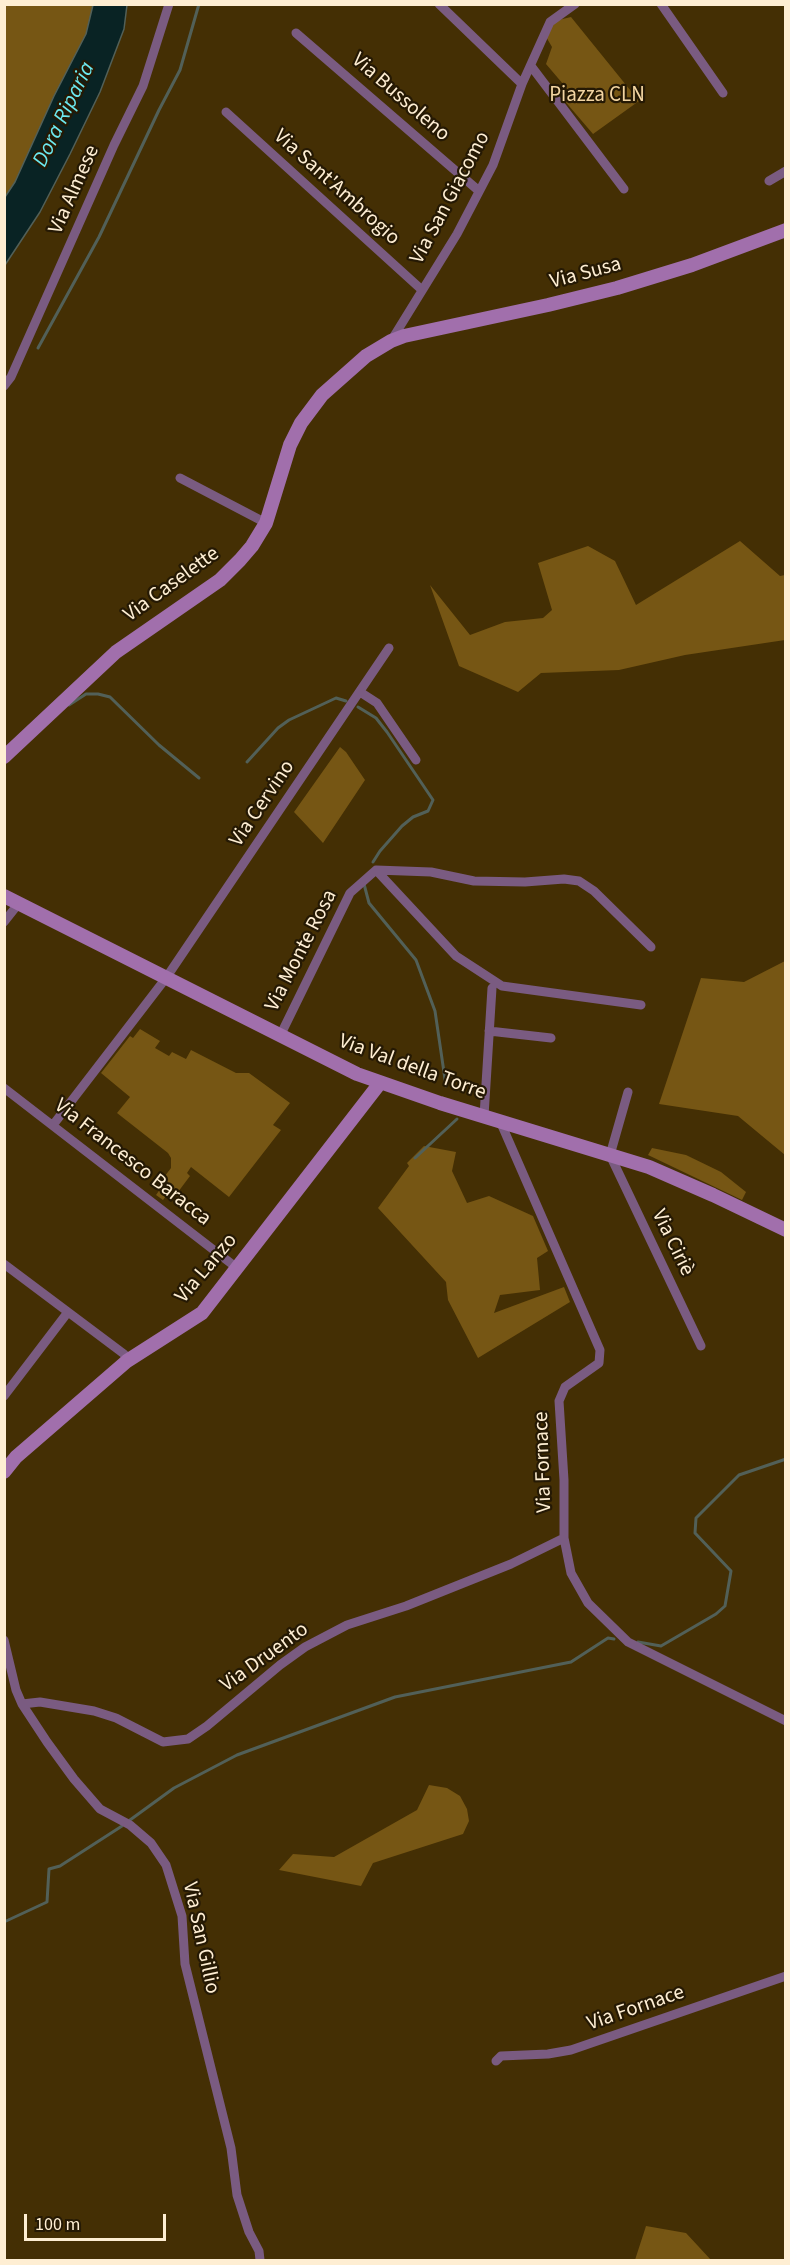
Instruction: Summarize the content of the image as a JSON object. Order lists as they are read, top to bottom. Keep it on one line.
{"streets":{"street":["Via Bussoleno","Via Sant'Ambrogio","Via Almese","Via San Giacomo","Via Susa","Via Caselette","Via Cervino","Via Monte Rosa","Via Val della Torre","Via Francesco Baracca","Via Ciriè","Via Lanzo","Via Fornace","Via Druento","Via San Gillio"]},"crossings":[["Via Bussoleno","Via San Giacomo"],["Via Sant'Ambrogio","Via San Giacomo"],["Via San Giacomo","Via Susa"],["Via San Giacomo","Via Caselette"],["Via Susa","Via Caselette"],["Via Cervino","Via Val della Torre"],["Via Cervino","Via Francesco Baracca"],["Via Monte Rosa","Via Val della Torre"],["Via Val della Torre","Via Ciriè"],["Via Val della Torre","Via Lanzo"],["Via Val della Torre","Via Fornace"],["Via Francesco Baracca","Via Lanzo"],["Via Fornace","Via Druento"],["Via Druento","Via San Gillio"]],"water":["Dora Riparia"],"parks":["Piazza CLN"],"scale_bar":"100 m"}
